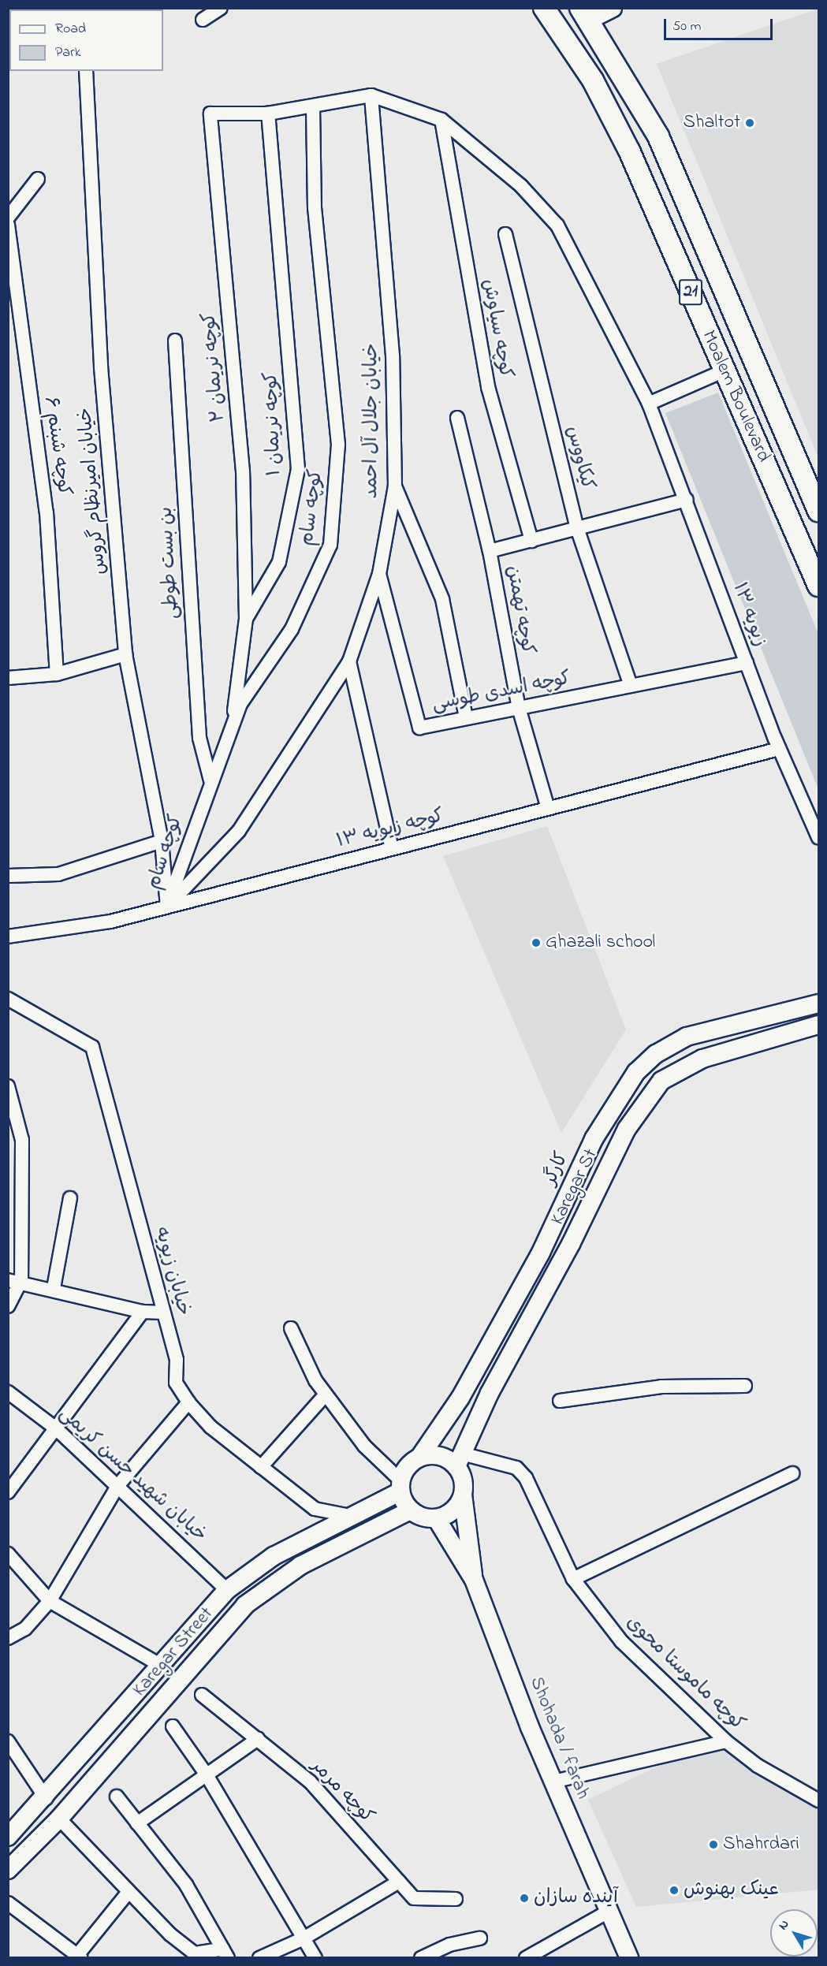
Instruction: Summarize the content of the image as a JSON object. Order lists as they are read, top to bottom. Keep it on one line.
{"streets":{"main road":["21","Moalem Boulevard","کارگر","Karegar St","Karegar Street","Shohada / farah"],"street":["کوچه سیاوش","کوچه نریمان ۲","خیابان جلال آل احمد","کوچه نریمان ۱","کوچه شبنم ۶","کیکاووس","خیابان امیرنظام گروس","کوچه سام","بن بست طوطی","کوچه تهمتن","زیویه ۱۳","کوچه اسدی طوسی","کوچه زیویه ۱۳","خیابان زیویه","خیابان شهید حسن کریمی","کوچه ماموستا محوی","کوچه مرمر"]},"crossings":[["کوچه سیاوش","زیویه ۱۳"],["کوچه نریمان ۲","کوچه نریمان ۱"],["خیابان جلال آل احمد","خیابان امیرنظام گروس"],["خیابان جلال آل احمد","کوچه سام"],["خیابان جلال آل احمد","کوچه اسدی طوسی"],["خیابان جلال آل احمد","کوچه زیویه ۱۳"],["کوچه نریمان ۱","کوچه سام"],["کیکاووس","کوچه اسدی طوسی"],["خیابان امیرنظام گروس","کوچه سام"],["خیابان امیرنظام گروس","کوچه زیویه ۱۳"],["کوچه سام","بن بست طوطی"],["کوچه سام","کوچه زیویه ۱۳"],["کوچه تهمتن","کوچه اسدی طوسی"],["کوچه تهمتن","کوچه زیویه ۱۳"],["زیویه ۱۳","کوچه اسدی طوسی"],["زیویه ۱۳","کوچه زیویه ۱۳"],["کارگر","Karegar St"],["کارگر","Karegar Street"],["کارگر","کوچه ماموستا محوی"],["Karegar St","Karegar Street"],["Karegar St","کوچه ماموستا محوی"],["خیابان زیویه","Karegar Street"],["خیابان شهید حسن کریمی","Karegar Street"],["Karegar Street","کوچه ماموستا محوی"]],"places":["Shaltot","Ghazali school","Shahrdari","عینک بهنوش","آینده سازان"],"legend":["Road","Park"],"scale_bar":"50 m","north":"top left"}
